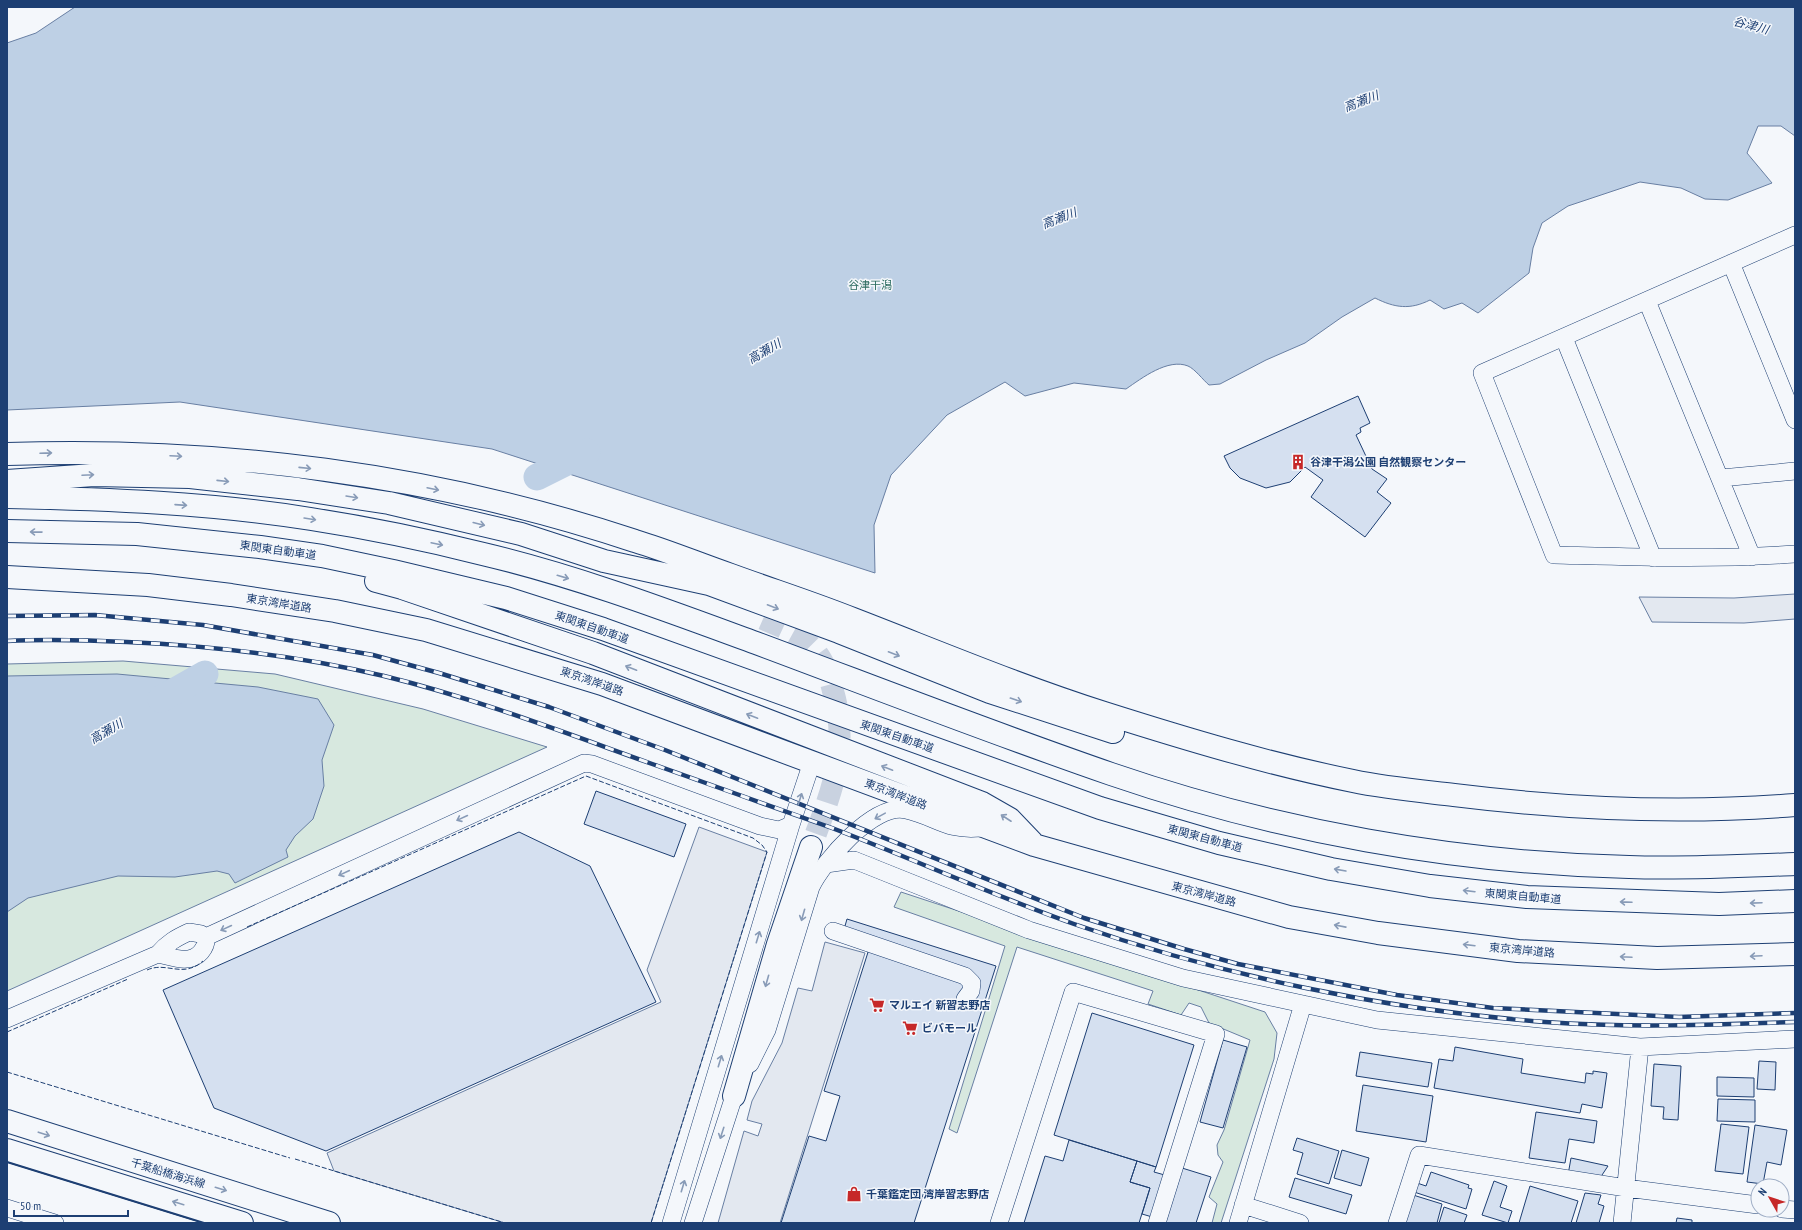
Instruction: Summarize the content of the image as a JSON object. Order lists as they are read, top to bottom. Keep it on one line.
{"streets":{"main road":["東関東自動車道","東京湾岸道路","千葉船橋海浜線"]},"water":["谷津川","高瀬川"],"parks":["谷津干潟"],"places":{"building":["谷津干潟公園 自然観察センター"],"supermarket":["マルエイ 新習志野店","ビバモール"],"shop":["千葉鑑定団 湾岸習志野店"]},"scale_bar":"50 m","north":"top left"}
